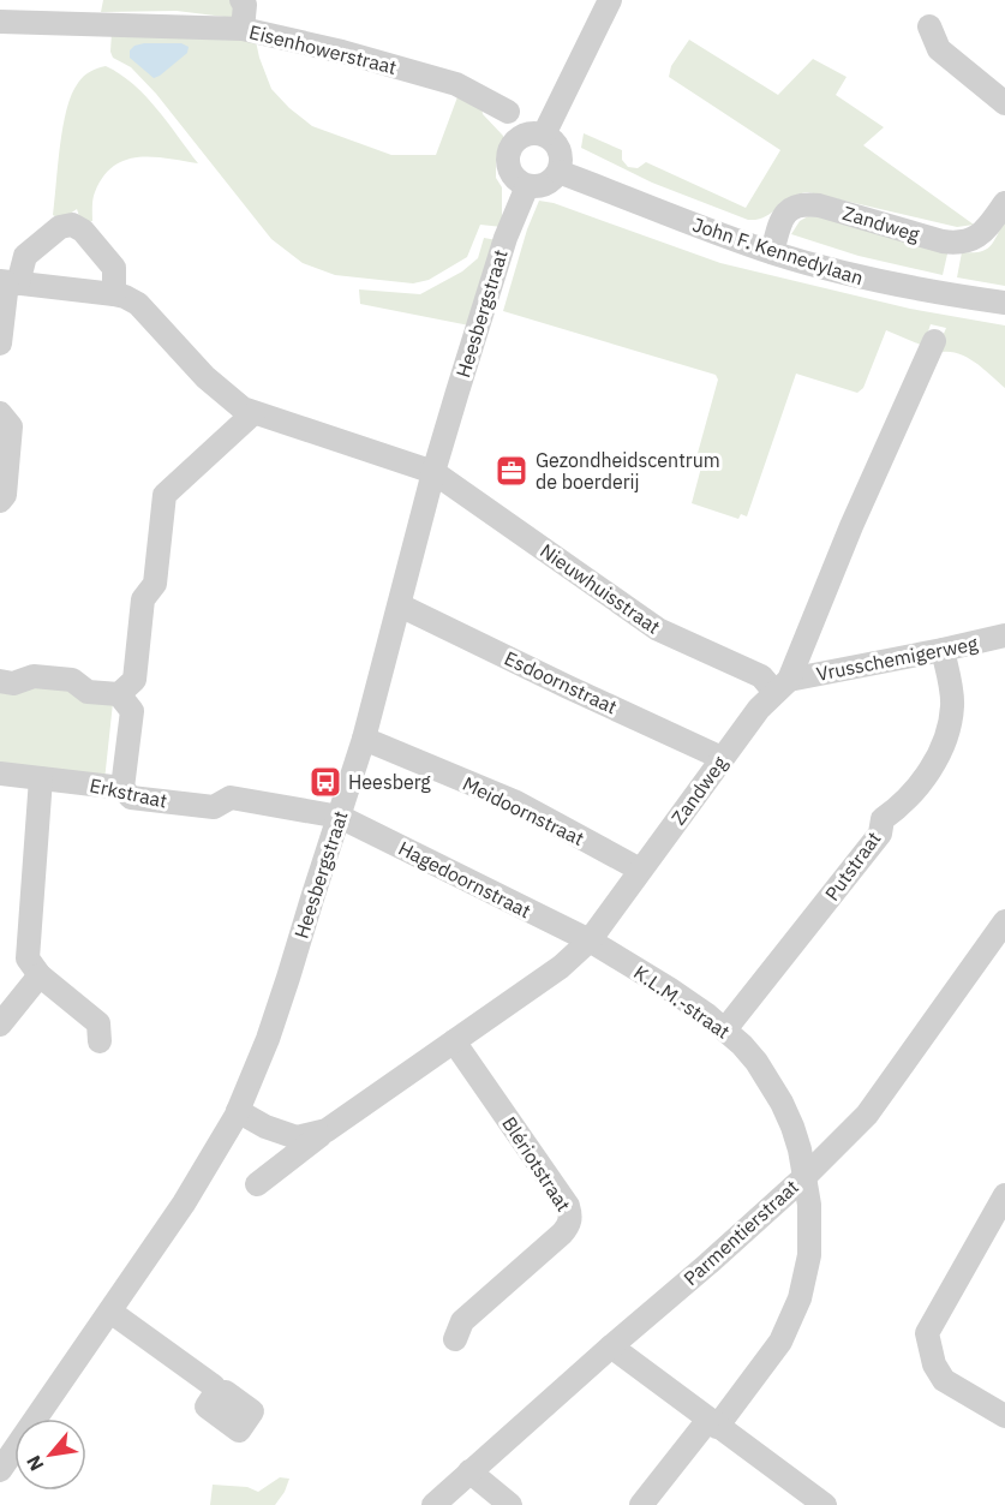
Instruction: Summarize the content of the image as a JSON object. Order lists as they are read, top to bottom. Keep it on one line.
{"streets":{"street":["Eisenhowerstraat","Zandweg","John F. Kennedylaan","Heesbergstraat","Nieuwhuisstraat","Vrusschemigerweg","Esdoornstraat","Erkstraat","Meidoornstraat","Putstraat","Hagedoornstraat","K.L.M.-straat","Blériotstraat","Parmentierstraat"]},"crossings":[["Zandweg","John F. Kennedylaan"],["Zandweg","Heesbergstraat"],["Zandweg","Nieuwhuisstraat"],["Zandweg","Vrusschemigerweg"],["Zandweg","Esdoornstraat"],["Zandweg","Meidoornstraat"],["Zandweg","Hagedoornstraat"],["Zandweg","K.L.M.-straat"],["Zandweg","Blériotstraat"],["John F. Kennedylaan","Heesbergstraat"],["Heesbergstraat","Nieuwhuisstraat"],["Heesbergstraat","Esdoornstraat"],["Heesbergstraat","Erkstraat"],["Heesbergstraat","Meidoornstraat"],["Heesbergstraat","Hagedoornstraat"],["Nieuwhuisstraat","Vrusschemigerweg"],["Vrusschemigerweg","Putstraat"],["Erkstraat","Hagedoornstraat"],["Putstraat","K.L.M.-straat"],["Hagedoornstraat","K.L.M.-straat"],["K.L.M.-straat","Parmentierstraat"]],"places":{"office":["Gezondheidscentrum de boerderij"],"bus stop":["Heesberg"]},"north":"bottom left"}
